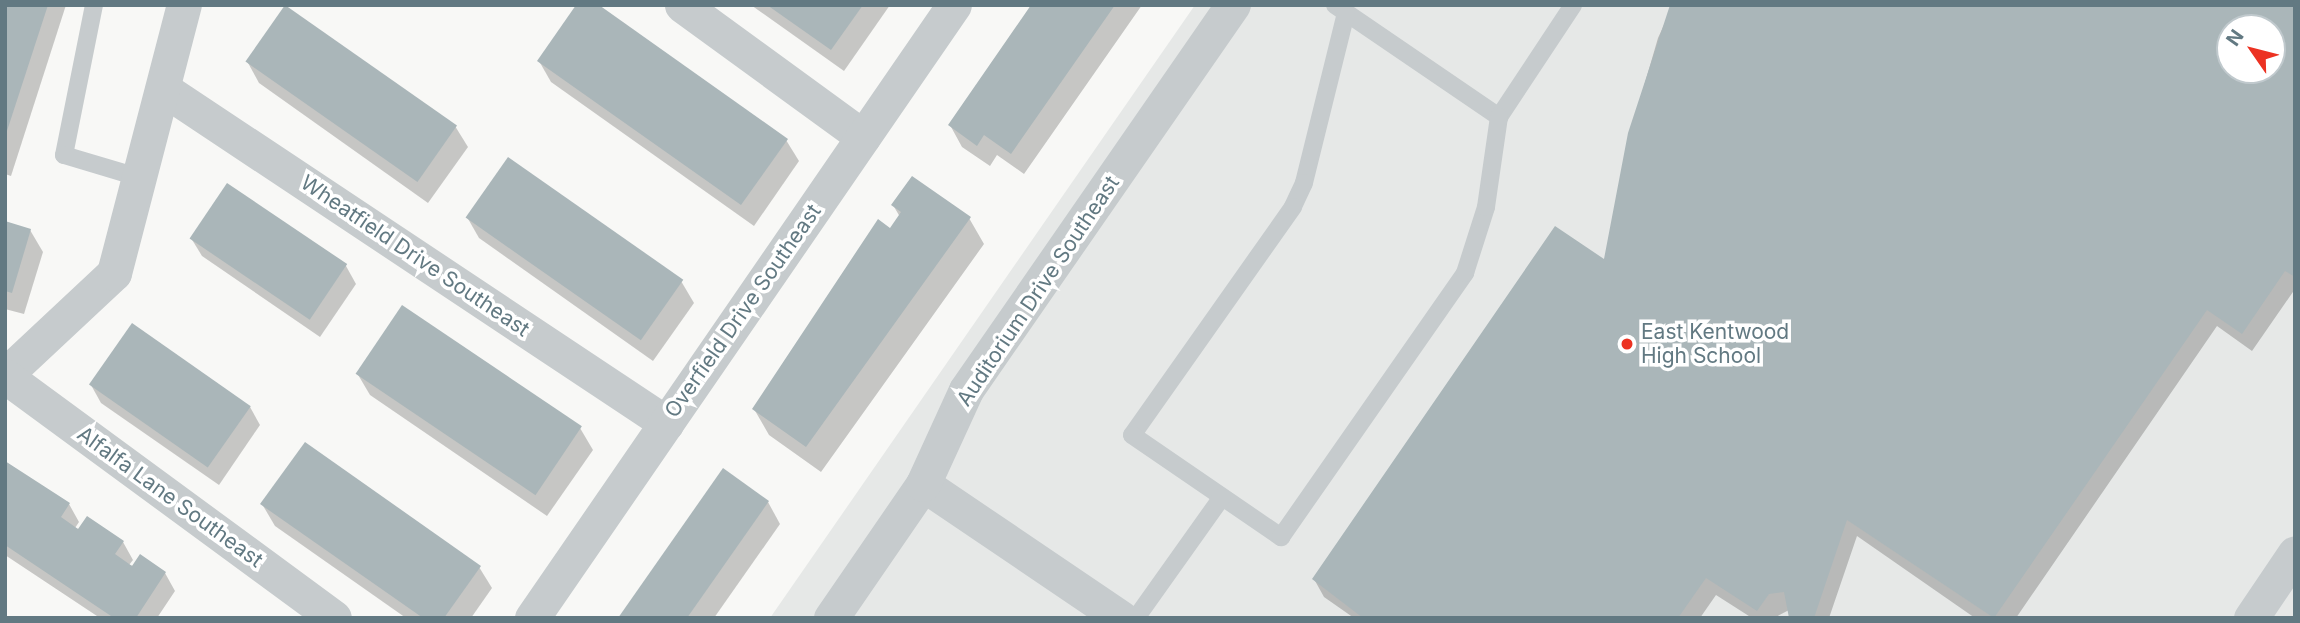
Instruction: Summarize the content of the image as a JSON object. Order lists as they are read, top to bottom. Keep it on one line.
{"streets":{"street":["Wheatfield Drive Southeast","Auditorium Drive Southeast","Overfield Drive Southeast","Alfalfa Lane Southeast"]},"crossings":[["Wheatfield Drive Southeast","Overfield Drive Southeast"]],"places":["East Kentwood High School"],"north":"top left"}
